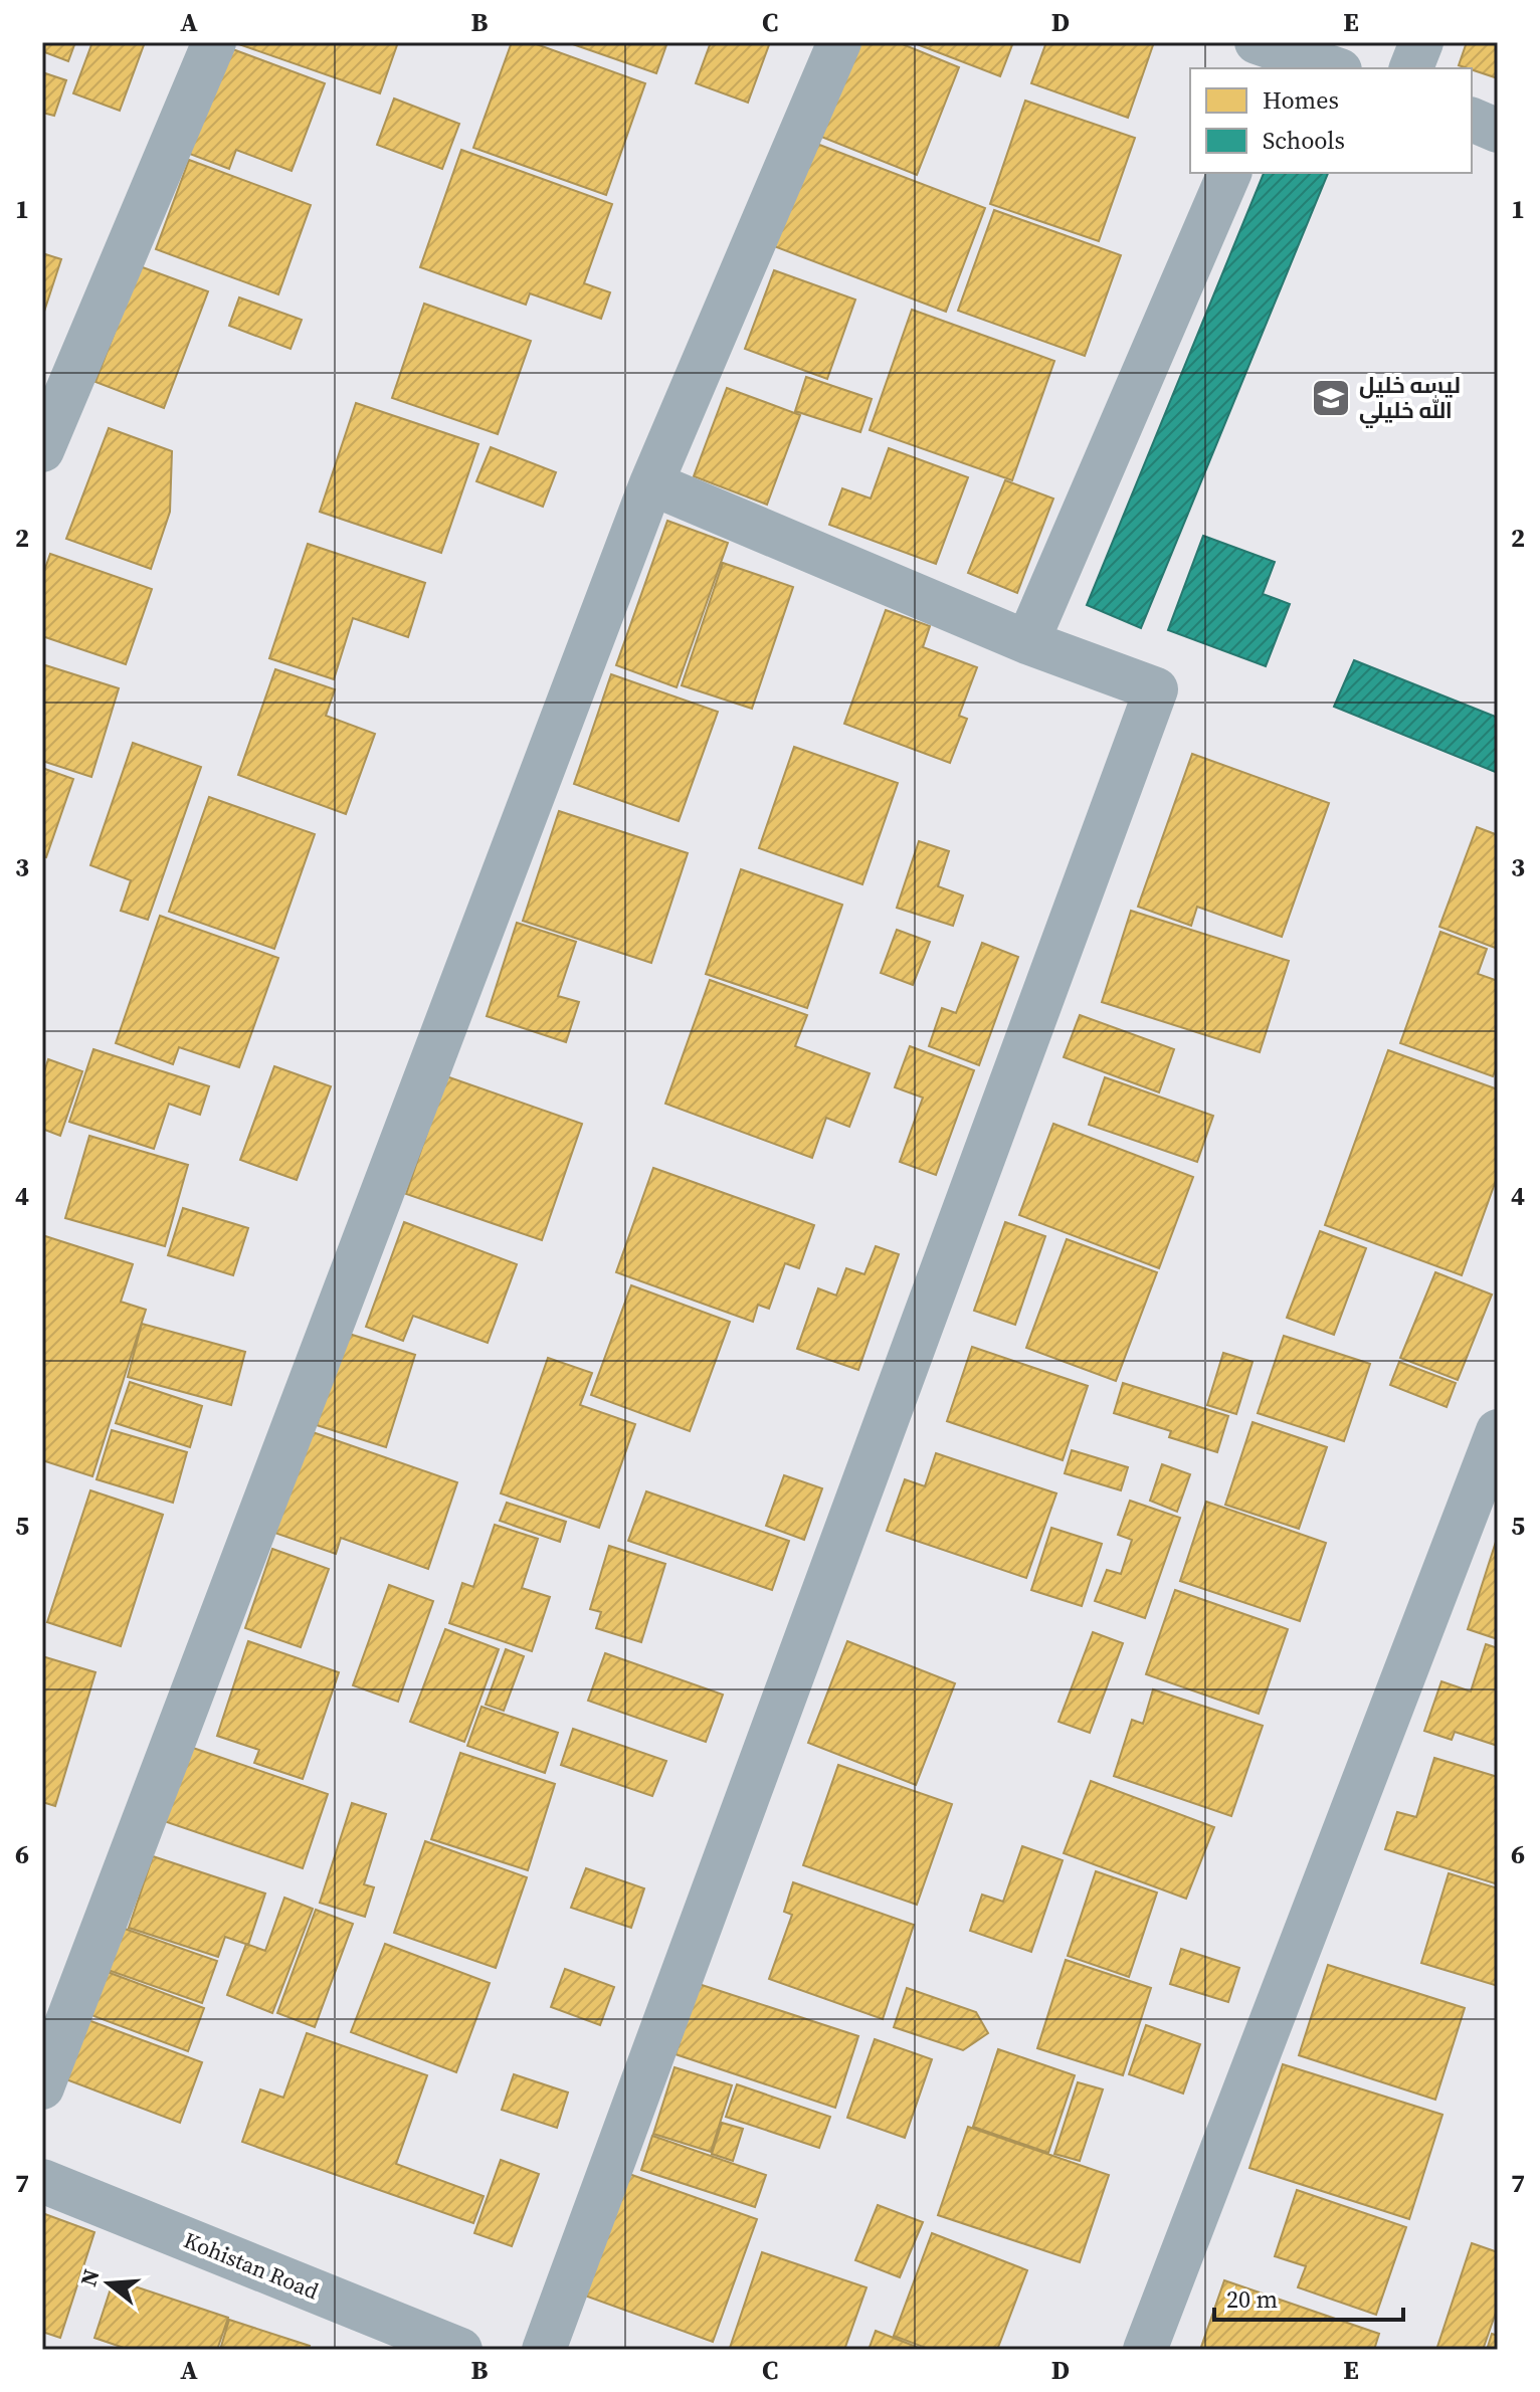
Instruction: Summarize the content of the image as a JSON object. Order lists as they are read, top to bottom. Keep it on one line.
{"streets":{"street":["Kohistan Road"]},"places":{"school or university":["ليسه خليل الله خليلي"]},"legend":["Homes","Schools"],"scale_bar":"20 m","north":"left","grid":{"columns":["A","B","C","D","E"],"rows":["1","2","3","4","5","6","7"]}}
